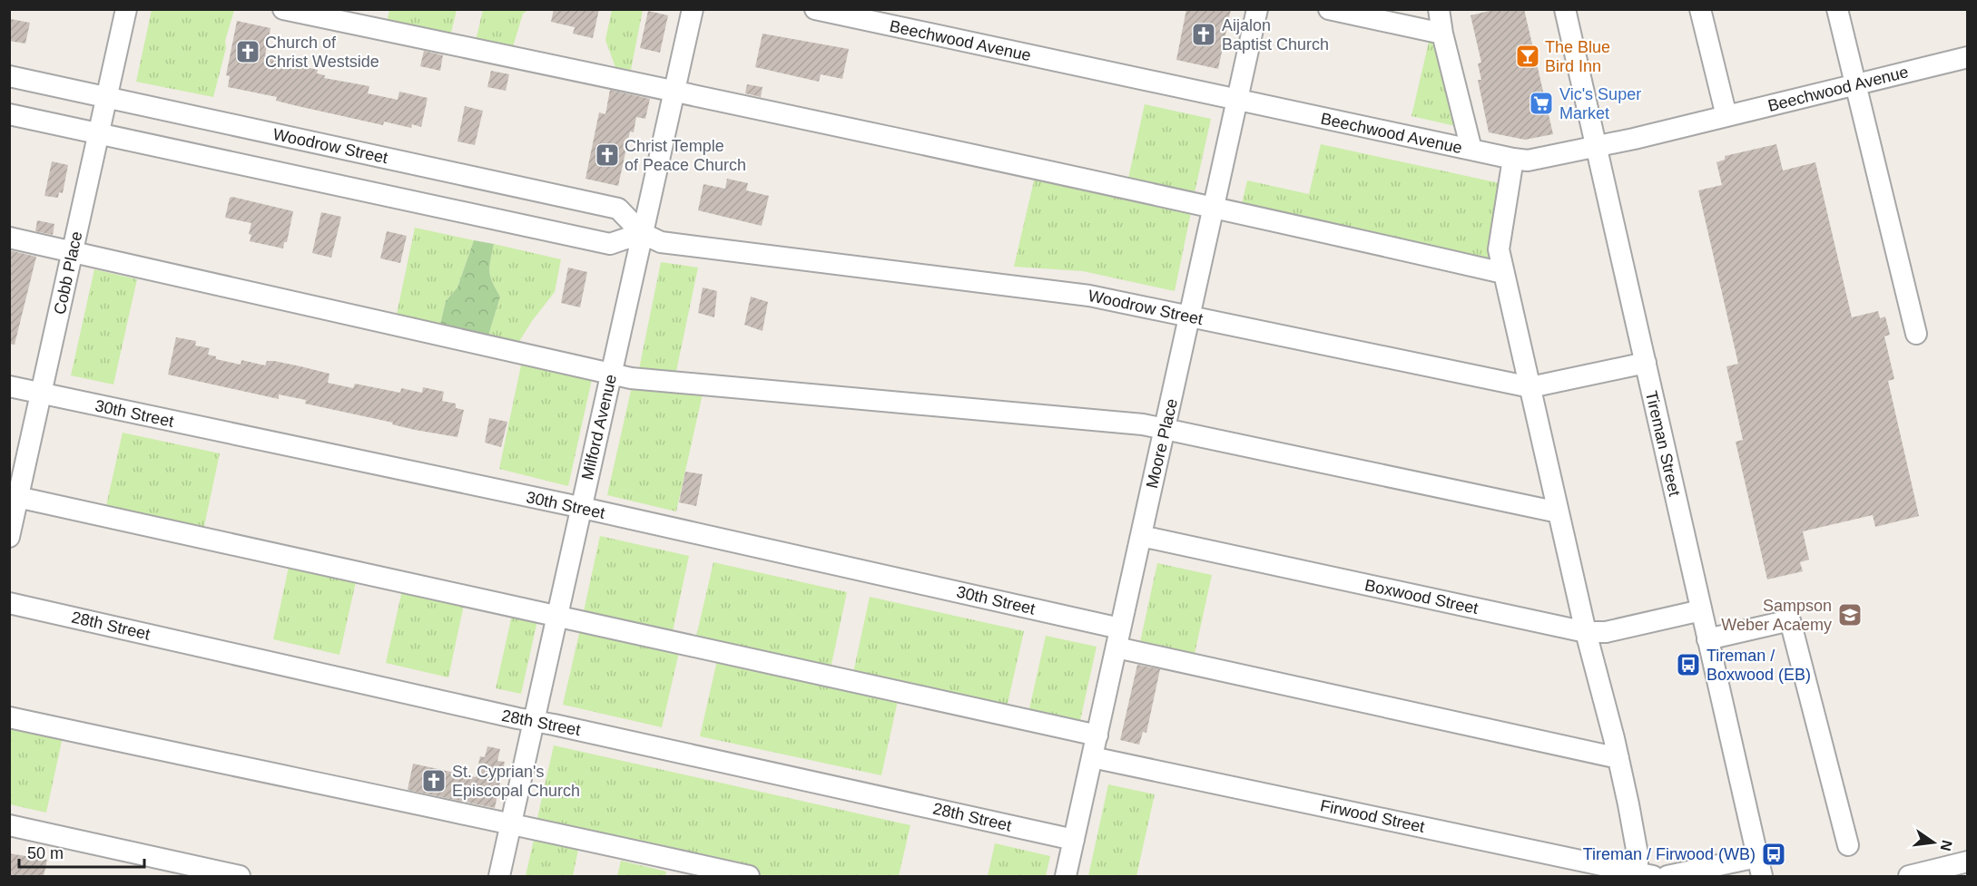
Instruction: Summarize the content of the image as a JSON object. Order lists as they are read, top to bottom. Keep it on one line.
{"streets":{"street":["Beechwood Avenue","Woodrow Street","Cobb Place","30th Street","Milford Avenue","Moore Place","Tireman Street","Boxwood Street","28th Street","Firwood Street"]},"crossings":[["Beechwood Avenue","Moore Place"],["Beechwood Avenue","Tireman Street"],["Woodrow Street","Cobb Place"],["Woodrow Street","Milford Avenue"],["Woodrow Street","Moore Place"],["Woodrow Street","Tireman Street"],["Cobb Place","30th Street"],["30th Street","Milford Avenue"],["30th Street","Moore Place"],["Milford Avenue","28th Street"],["Moore Place","Boxwood Street"],["Moore Place","28th Street"],["Moore Place","Firwood Street"],["Tireman Street","Boxwood Street"]],"places":{"church":["Aijalon Baptist Church","Church of Christ Westside","Christ Temple of Peace Church","St. Cyprian's Episcopal Church"],"bar":["The Blue Bird Inn"],"supermarket":["Vic's Super Market"],"school or university":["Sampson Weber Acaemy"],"bus stop":["Tireman / Boxwood (EB)","Tireman / Firwood (WB)"]},"scale_bar":"50 m","north":"right"}
